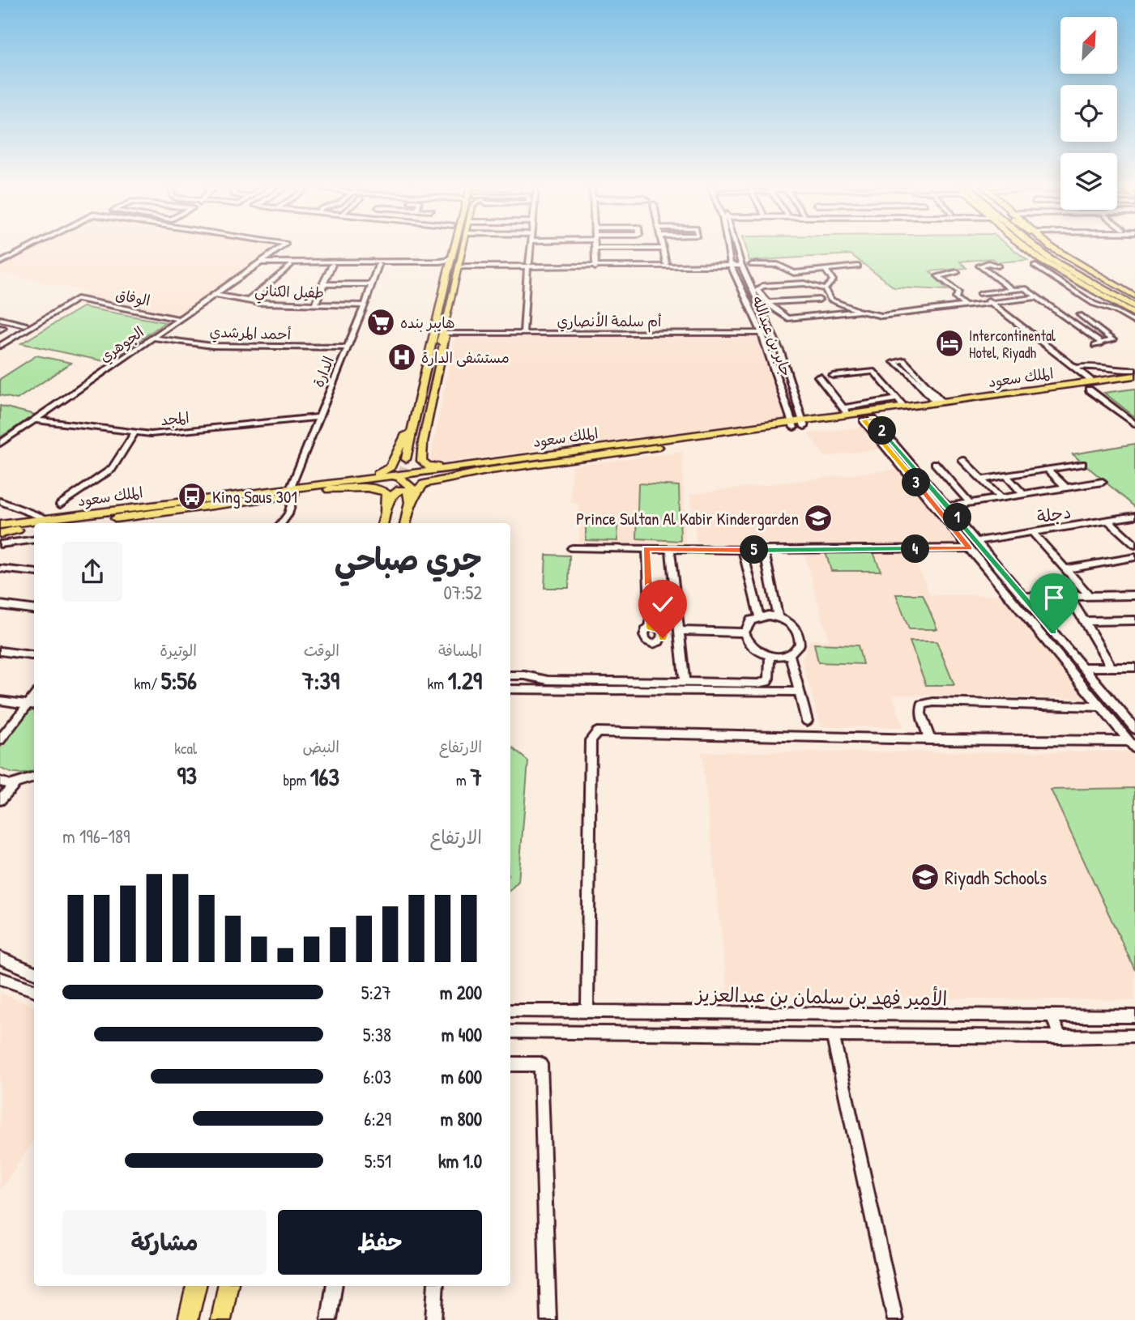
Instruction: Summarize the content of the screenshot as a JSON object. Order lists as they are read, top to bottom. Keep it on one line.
{"streets":{"main road":["الملك سعود"],"street":["طفيل الكناني","الوفاق","أم سلمة الأنصاري","أحمد المرشدي","جابر بن عبدالله","الجوهري","الدارة","المجد","دجلة","الأمير فهد بن سلمان بن عبدالعزيز"]},"crossings":[["طفيل الكناني","الجوهري"],["طفيل الكناني","الدارة"],["الوفاق","الجوهري"],["أم سلمة الأنصاري","جابر بن عبدالله"],["أحمد المرشدي","الجوهري"],["أحمد المرشدي","الدارة"],["جابر بن عبدالله","الملك سعود"],["الجوهري","المجد"],["الدارة","الملك سعود"],["الدارة","المجد"]],"places":{"supermarket":["هايبر بنده"],"hotel":["Intercontinental Hotel, Riyadh"],"hospital":["مستشفى الدارة"],"bus stop":["King Saus 301"],"school or university":["Prince Sultan Al Kabir Kindergarden","Riyadh Schools"]},"north":"top right","page":{"pins":["2","3","1","4","5"],"heading":["جري صباحي","07:52"],"stats":[["المسافة","1.29 km"],["الوقت","7:39"],["الوتيرة","5:56 /km"],["الارتفاع","7 m"],["النبض","163 bpm"],["kcal","93"]],"chart":["الارتفاع","189–196 m"],"list":[{"name":"200 m","note":"5:27"},{"name":"400 m","note":"5:38"},{"name":"600 m","note":"6:03"},{"name":"800 m","note":"6:29"},{"name":"1.0 km","note":"5:51"}],"buttons":["حفظ","مشاركة"]}}
